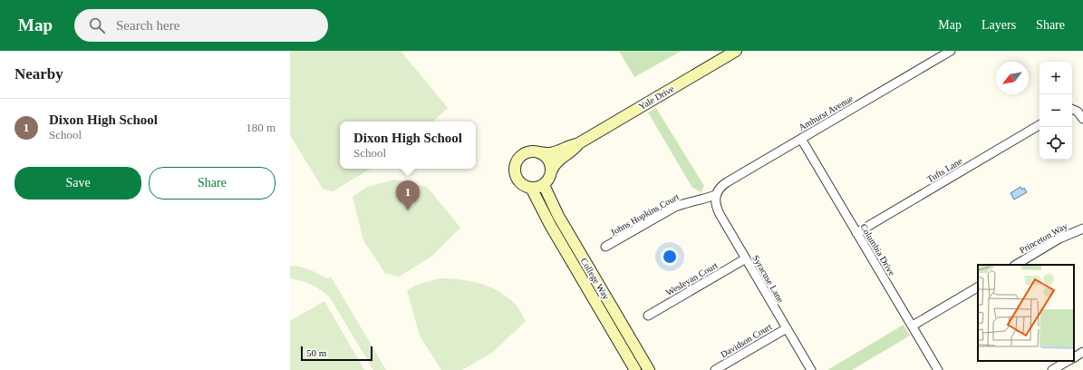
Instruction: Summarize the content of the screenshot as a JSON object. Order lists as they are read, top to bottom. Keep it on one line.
{"streets":{"street":["Yale Drive","Amhurst Avenue","Tufts Lane","Johns Hopkins Court","Princeton Way","Columbia Drive","College Way","Wesleyan Court","Syracuse Lane","Davidson Court"]},"crossings":[["Yale Drive","College Way"],["Amhurst Avenue","Johns Hopkins Court"],["Amhurst Avenue","Columbia Drive"],["Amhurst Avenue","Syracuse Lane"],["Tufts Lane","Columbia Drive"],["Johns Hopkins Court","Syracuse Lane"],["Wesleyan Court","Syracuse Lane"],["Syracuse Lane","Davidson Court"]],"scale_bar":"50 m","north":"bottom left","page":{"header":"Map","search":"Search here","nav":["Map","Layers","Share"],"heading":"Nearby","map_buttons":["+","−"],"list":[{"mark":"1","name":"Dixon High School","note":"School","value":"180 m"}],"popup":["Dixon High School","School"],"buttons":["Save","Share"],"pins":"1","scale":"50 m"}}
